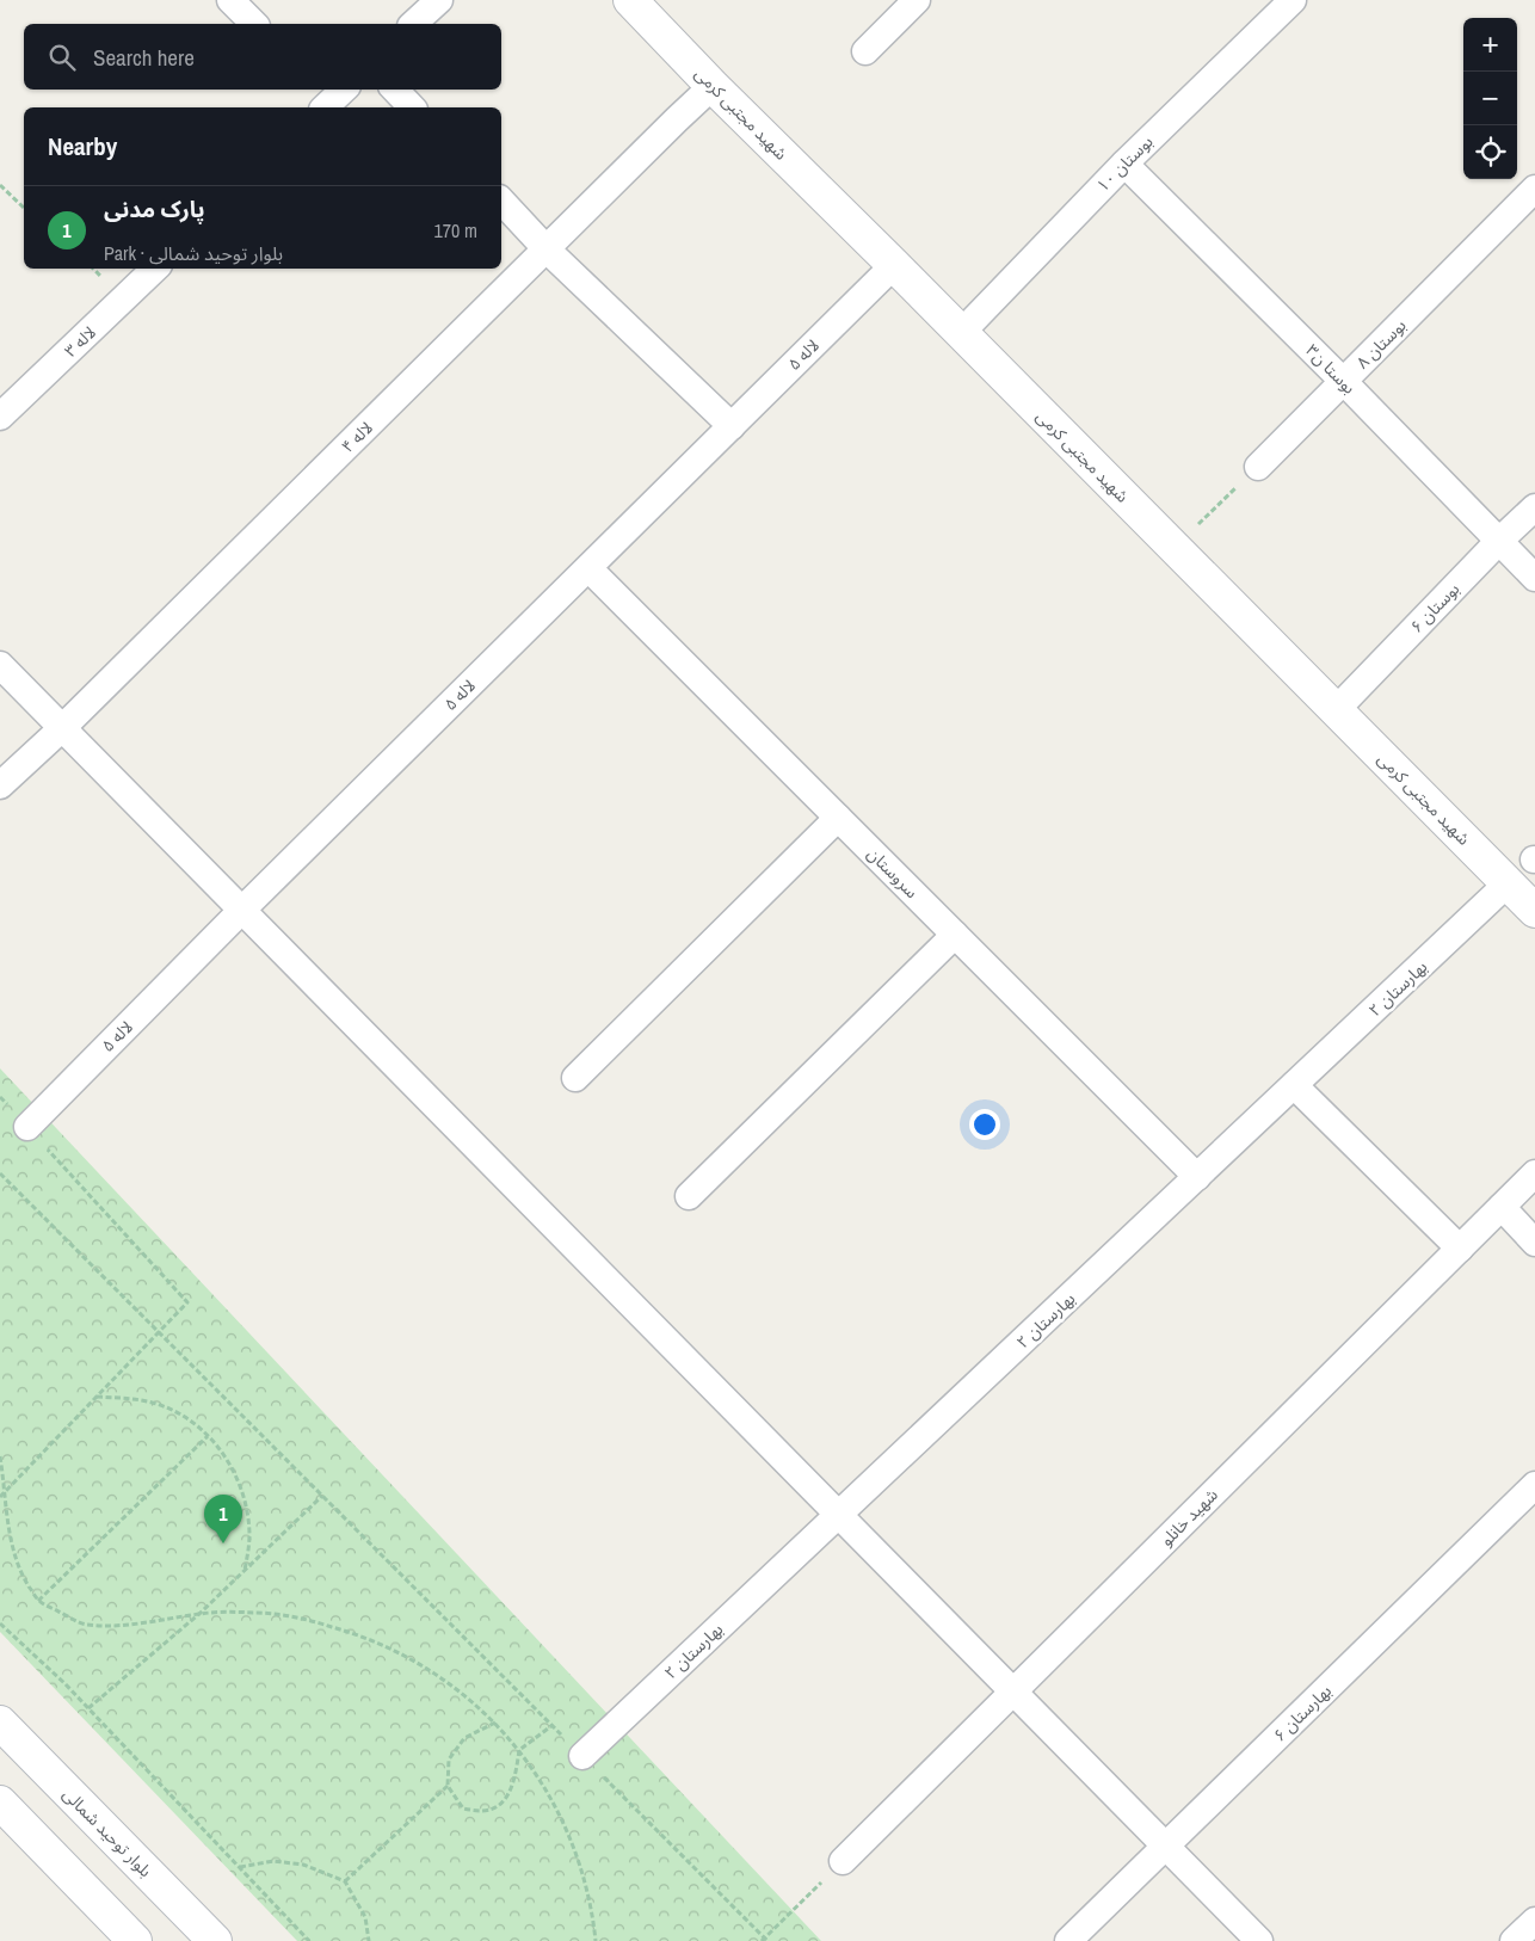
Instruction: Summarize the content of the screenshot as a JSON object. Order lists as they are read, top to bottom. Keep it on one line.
{"streets":{"street":["شهید مجتبی کرمی","بوستان ۱۰","لاله ۳","بوستان ۸","لاله ۵","بوستا ن۳","لاله ۴","بوستان ۶","سروستان","بهارستان ۲","شهید خانلو","بهارستان ۶","بلوار توحید شمالی"]},"crossings":[["شهید مجتبی کرمی","بوستان ۱۰"],["شهید مجتبی کرمی","لاله ۵"],["شهید مجتبی کرمی","لاله ۴"],["شهید مجتبی کرمی","بوستان ۶"],["شهید مجتبی کرمی","بهارستان ۲"],["بوستان ۱۰","بوستا ن۳"],["بوستان ۸","بوستا ن۳"],["لاله ۵","سروستان"],["بوستا ن۳","بوستان ۶"],["سروستان","بهارستان ۲"]],"page":{"map_buttons":["+","−"],"search":"Search here","heading":"Nearby","list":[{"mark":"1","name":"پارک مدنی","note":"Park · بلوار توحید شمالی","value":"170 m"}],"pins":"1"}}
